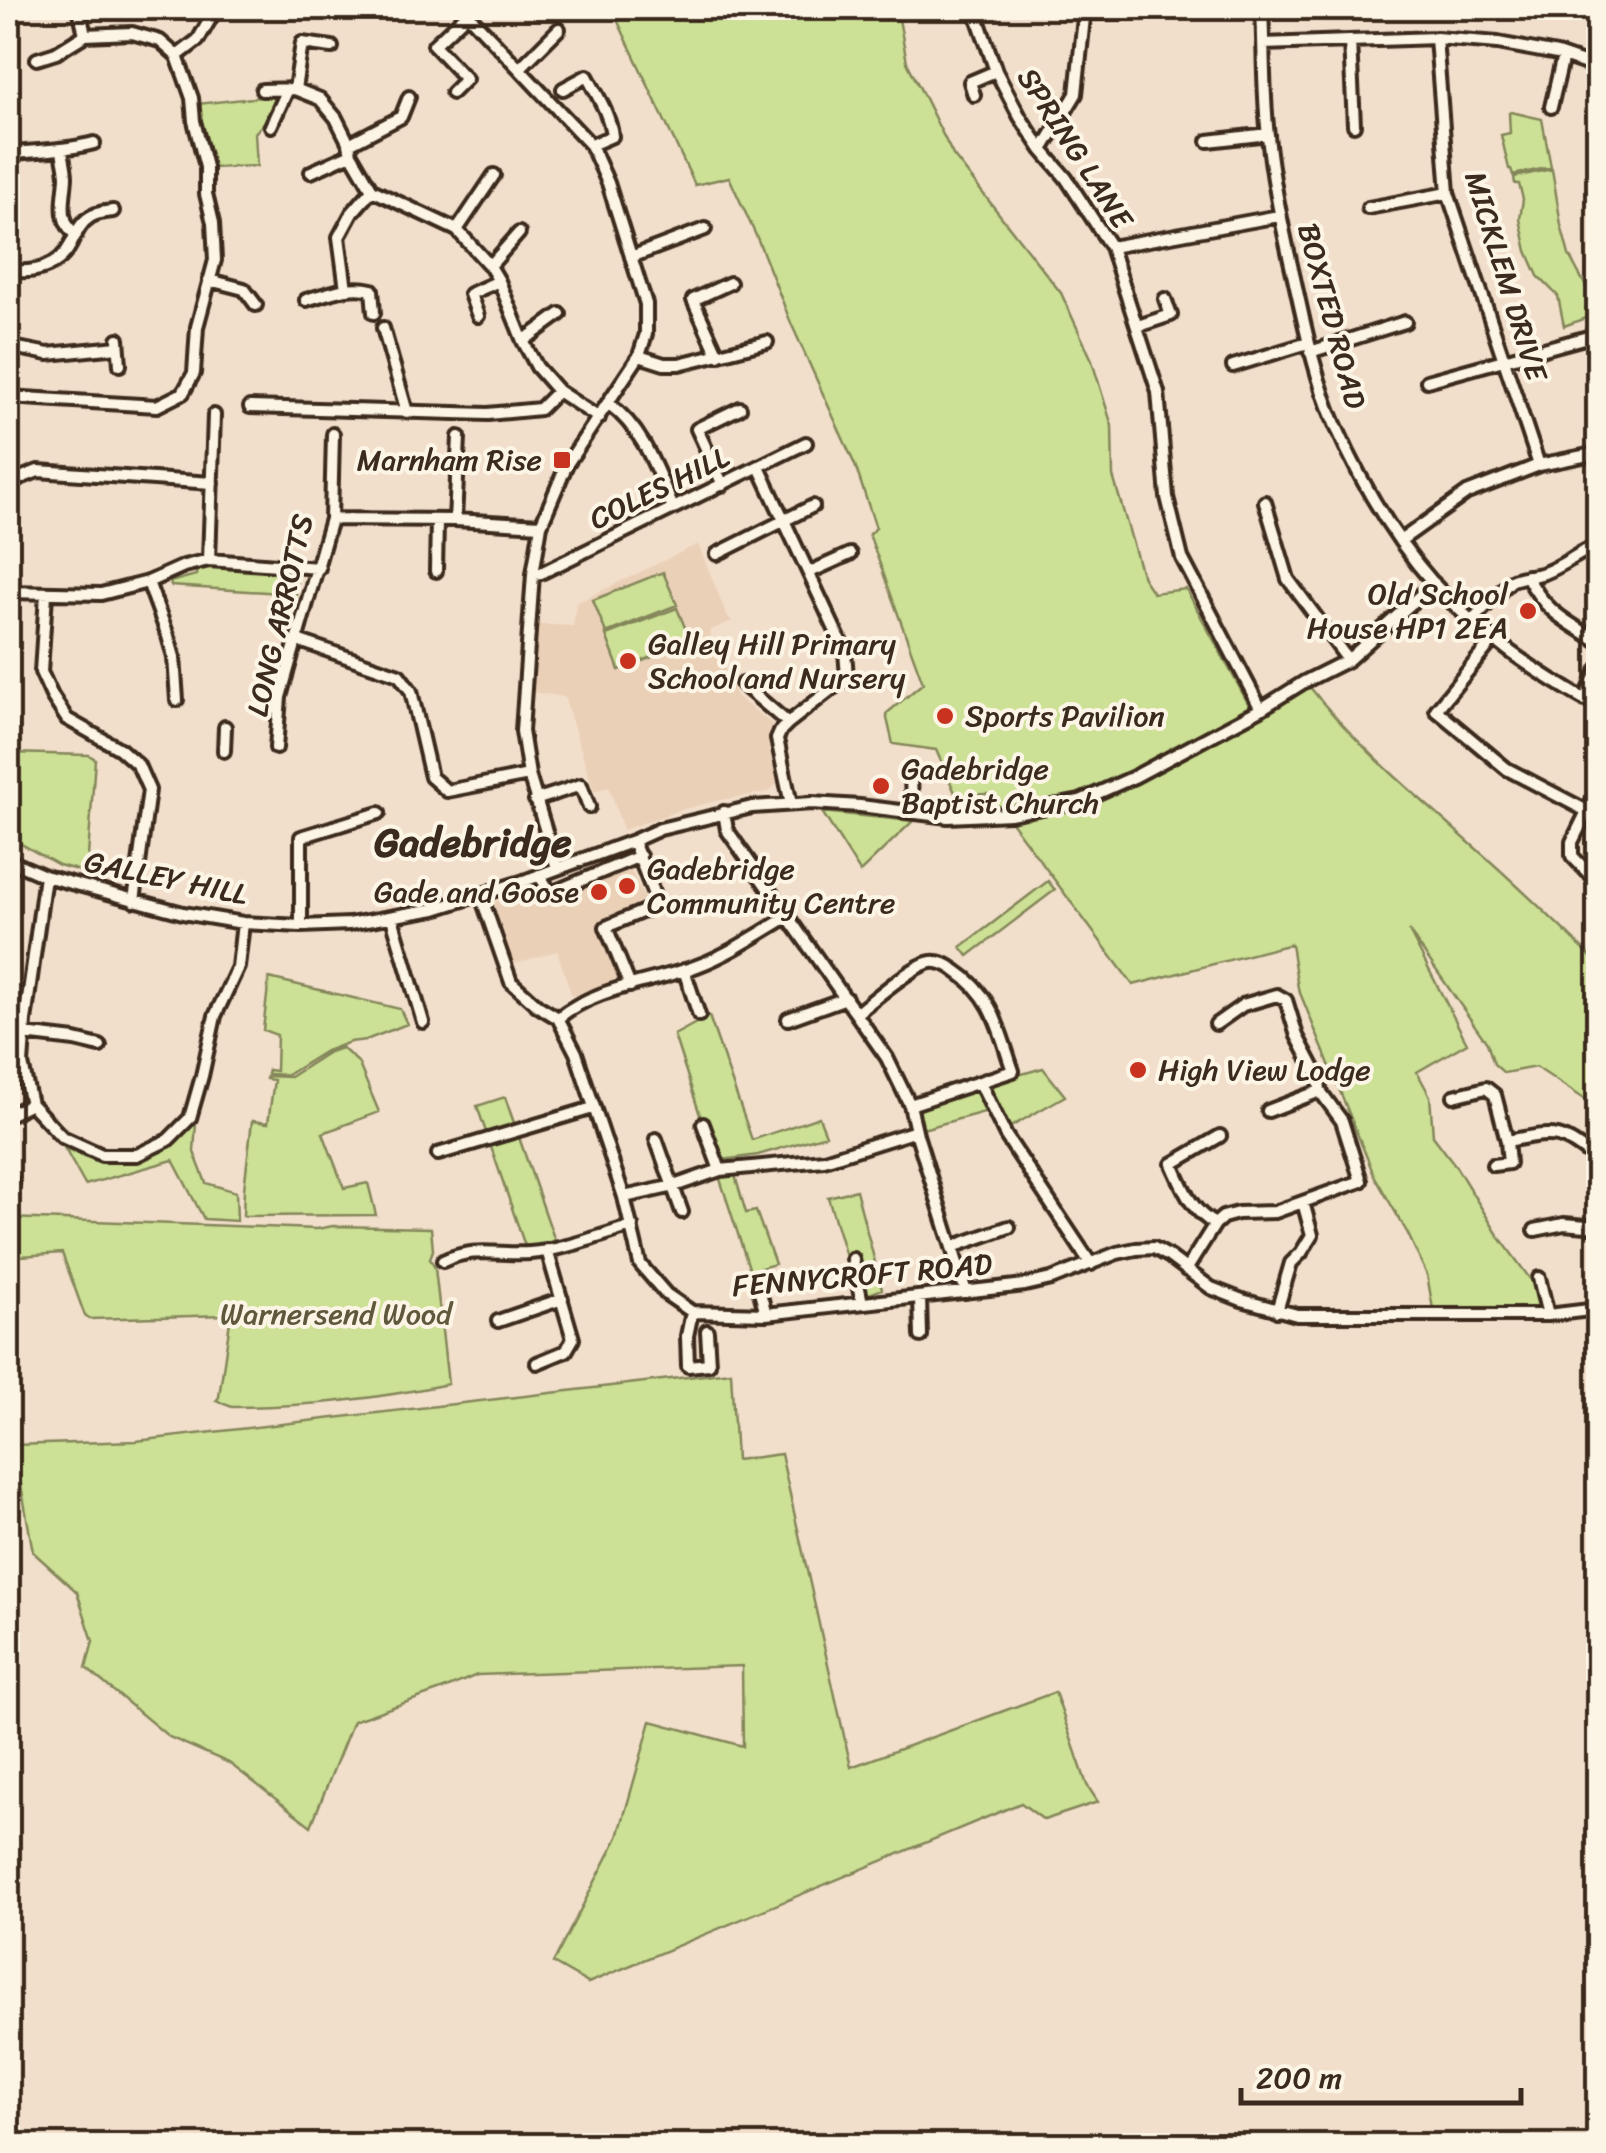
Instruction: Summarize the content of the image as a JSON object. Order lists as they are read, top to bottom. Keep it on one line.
{"streets":{"street":["SPRING LANE","MICKLEM DRIVE","BOXTED ROAD","COLES HILL","LONG ARROTTS","GALLEY HILL","FENNYCROFT ROAD"]},"crossings":[["SPRING LANE","GALLEY HILL"],["BOXTED ROAD","GALLEY HILL"],["GALLEY HILL","FENNYCROFT ROAD"]],"districts":["Gadebridge"],"parks":["Warnersend Wood"],"places":{"transit":["Marnham Rise"],"other":["Old School House HP1 2EA","Galley Hill Primary School and Nursery","Sports Pavilion","Gadebridge Baptist Church","Gadebridge Community Centre","Gade and Goose","High View Lodge"]},"scale_bar":"200 m"}
